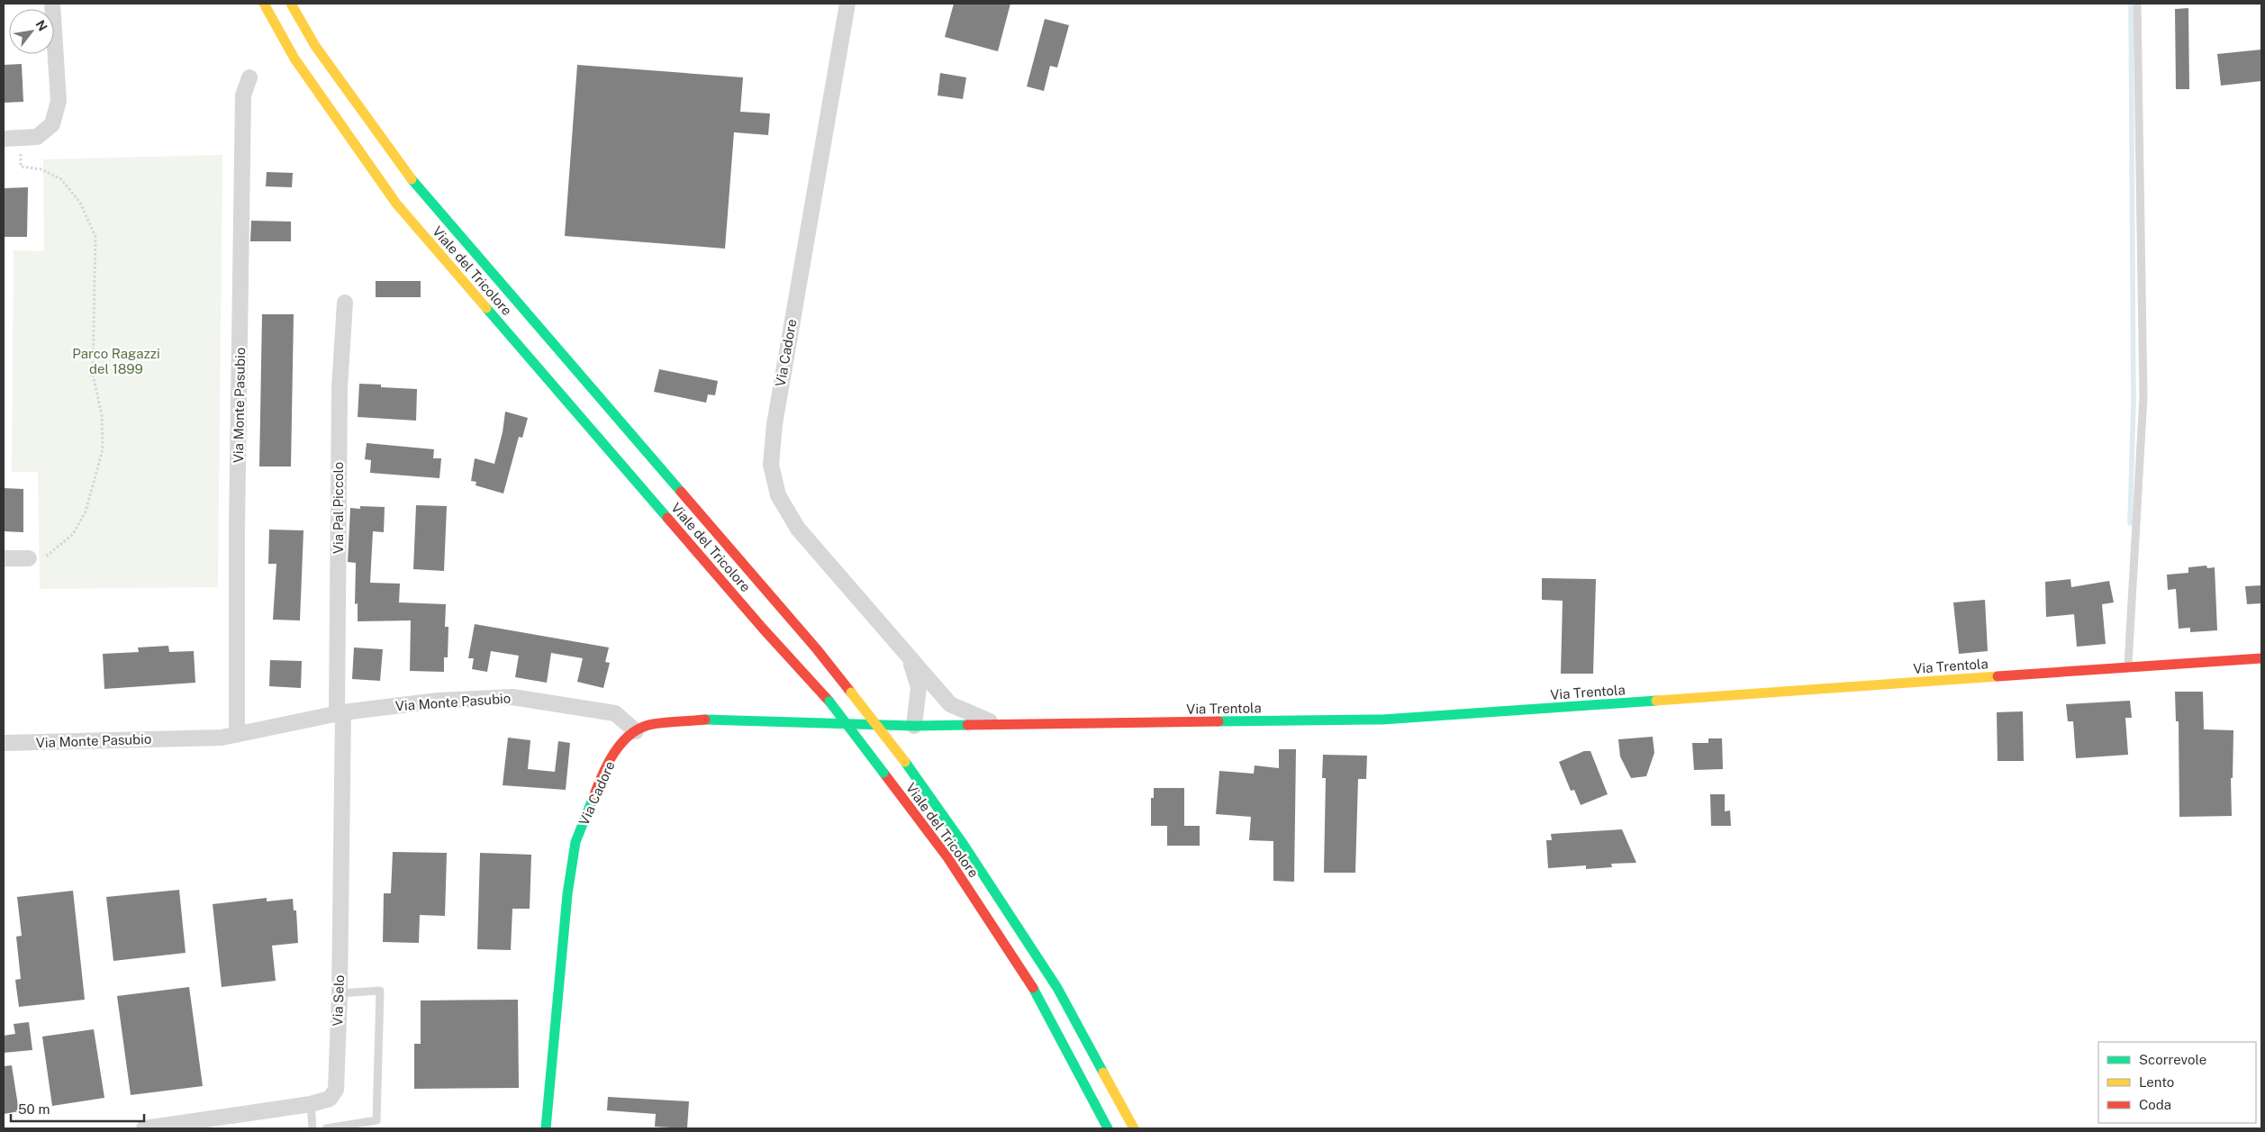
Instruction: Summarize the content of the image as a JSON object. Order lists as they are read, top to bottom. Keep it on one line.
{"streets":{"main road":["Viale del Tricolore","Via Cadore","Via Trentola"],"street":["Via Monte Pasubio","Via Pal Piccolo","Via Selo"]},"crossings":[["Via Cadore","Via Monte Pasubio"],["Via Cadore","Via Trentola"],["Via Monte Pasubio","Via Pal Piccolo"],["Via Monte Pasubio","Via Selo"],["Via Pal Piccolo","Via Selo"]],"parks":["Parco Ragazzi del 1899"],"legend":["Scorrevole","Lento","Coda"],"scale_bar":"50 m","north":"top right"}
